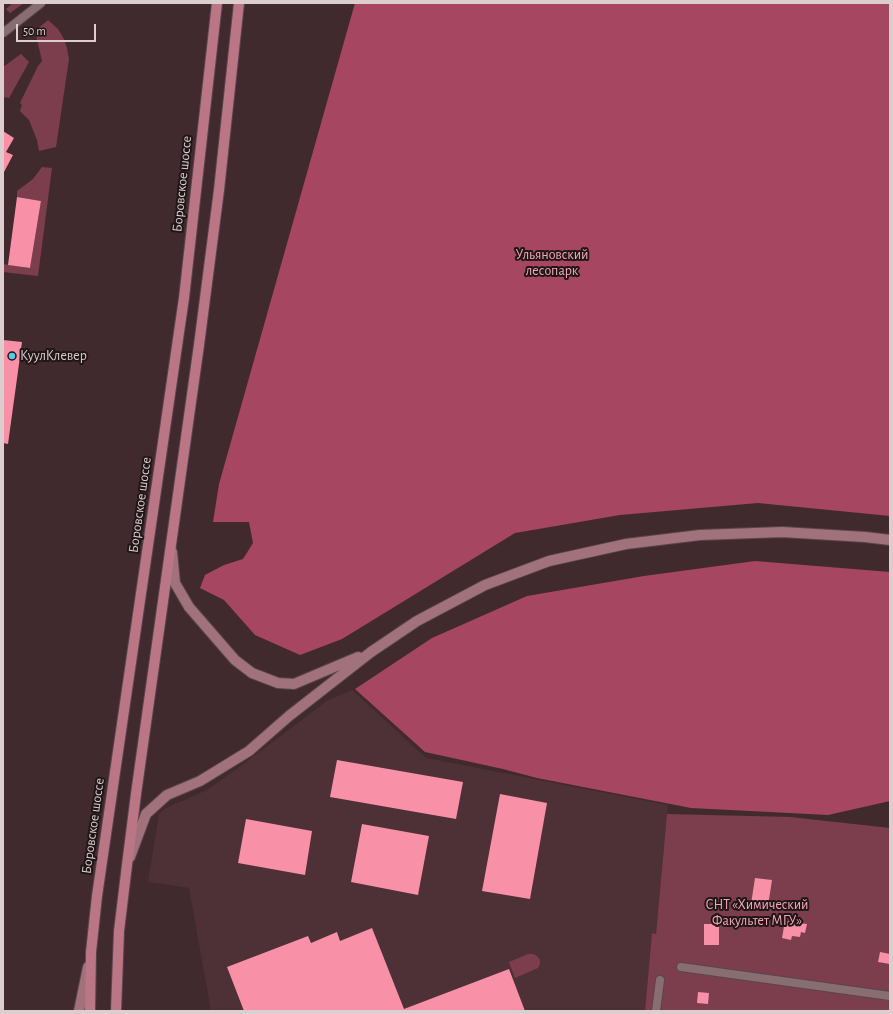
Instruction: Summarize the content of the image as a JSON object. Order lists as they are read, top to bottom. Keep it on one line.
{"streets":{"main road":["Боровское шоссе"]},"parks":["Ульяновский лесопарк","СНТ «Химический Факультет МГУ»"],"places":["КуулКлевер"],"scale_bar":"50 m"}
